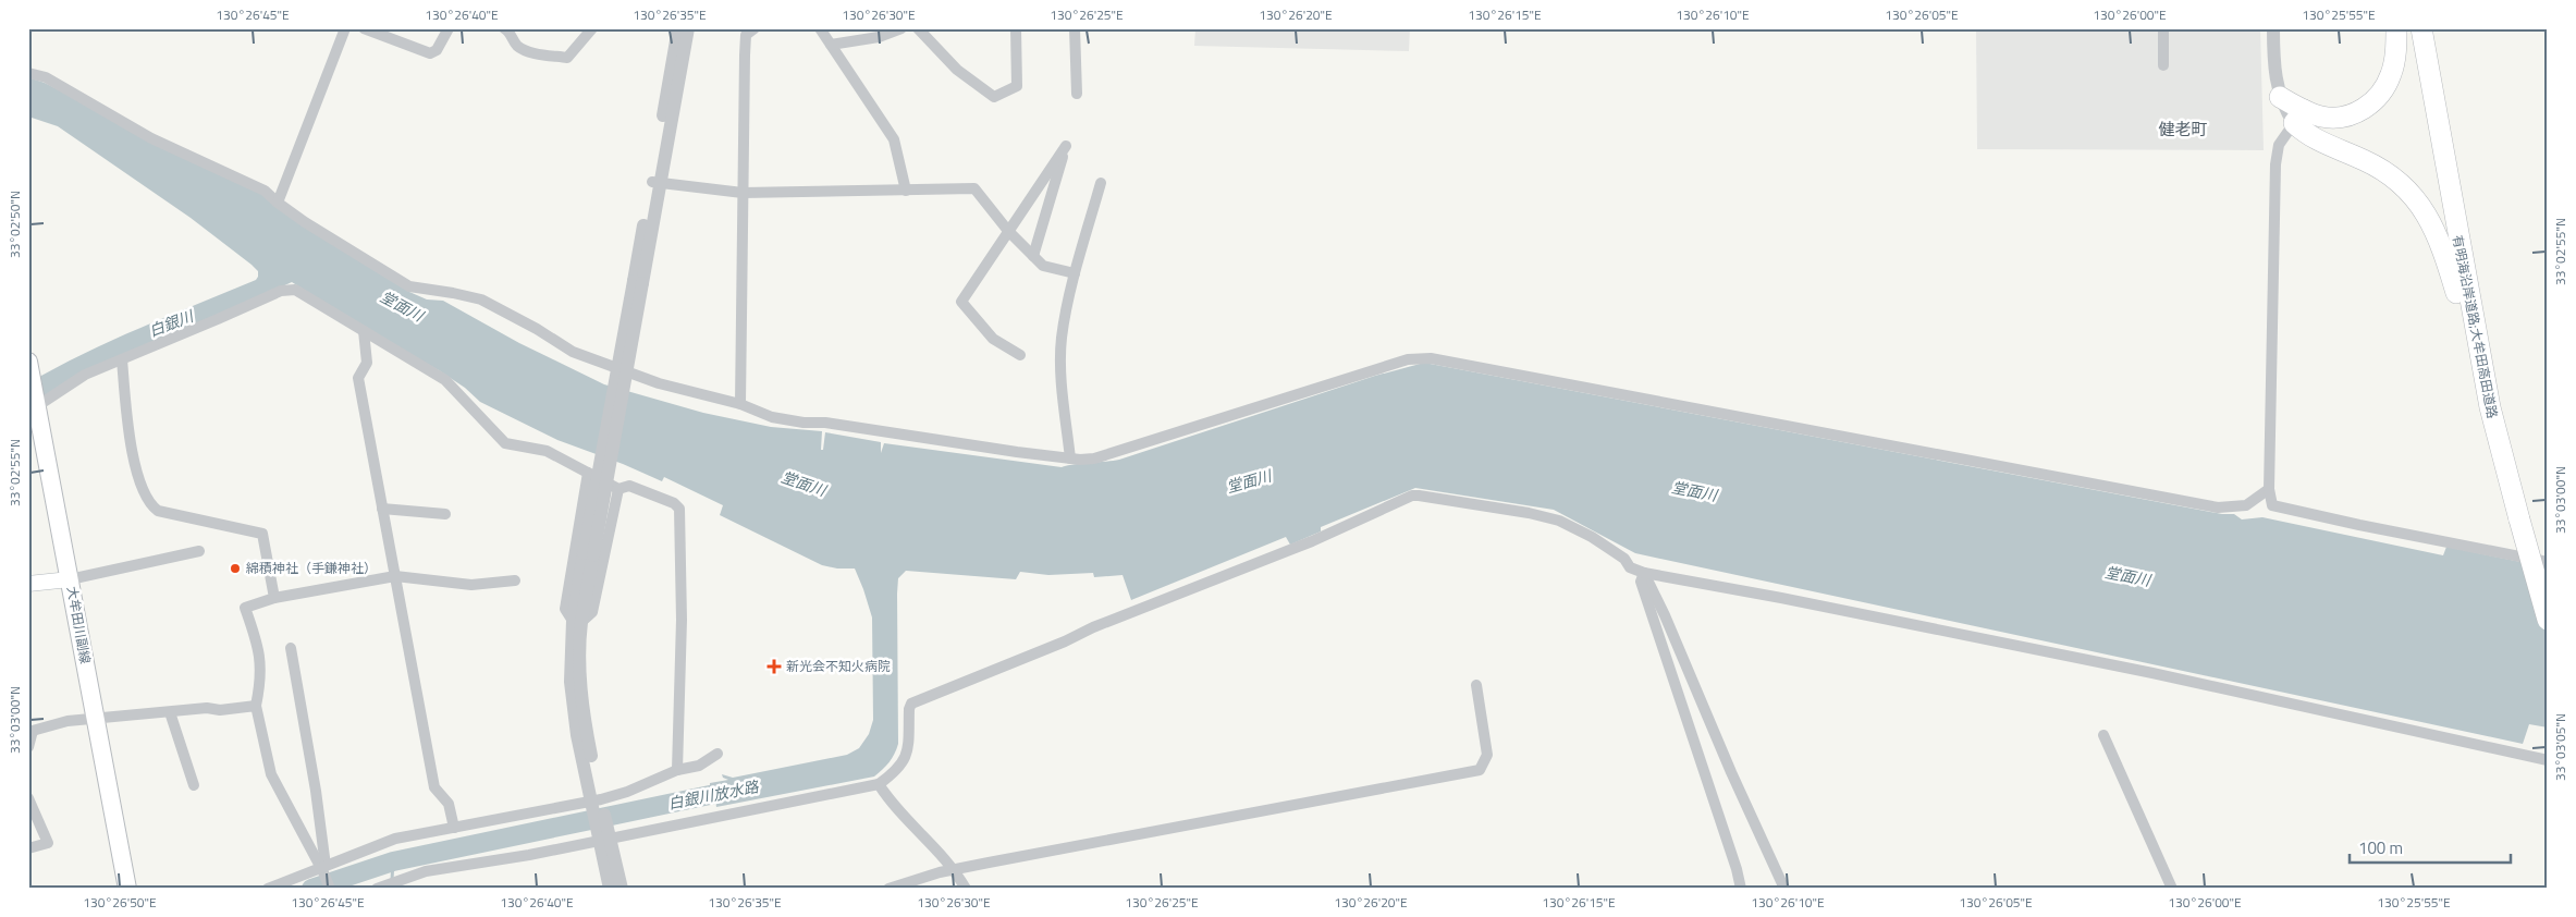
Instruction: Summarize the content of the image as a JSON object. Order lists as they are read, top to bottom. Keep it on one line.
{"streets":{"highway":["有明海沿岸道路;大牟田高田道路"],"main road":["大牟田川副線"]},"districts":["健老町"],"water":["堂面川","白銀川","白銀川放水路"],"places":{"other":["綿積神社（手鎌神社）"],"health":["新光会不知火病院"]},"scale_bar":"100 m","coordinates":["130°26'45\"E","130°26'40\"E","130°26'35\"E","130°26'30\"E","130°26'25\"E","130°26'20\"E","130°26'15\"E","130°26'10\"E","130°26'05\"E","130°26'00\"E","130°25'55\"E","33°02'50\"N","33°02'55\"N","33°03'00\"N","33°03'05\"N","130°26'50\"E"]}
